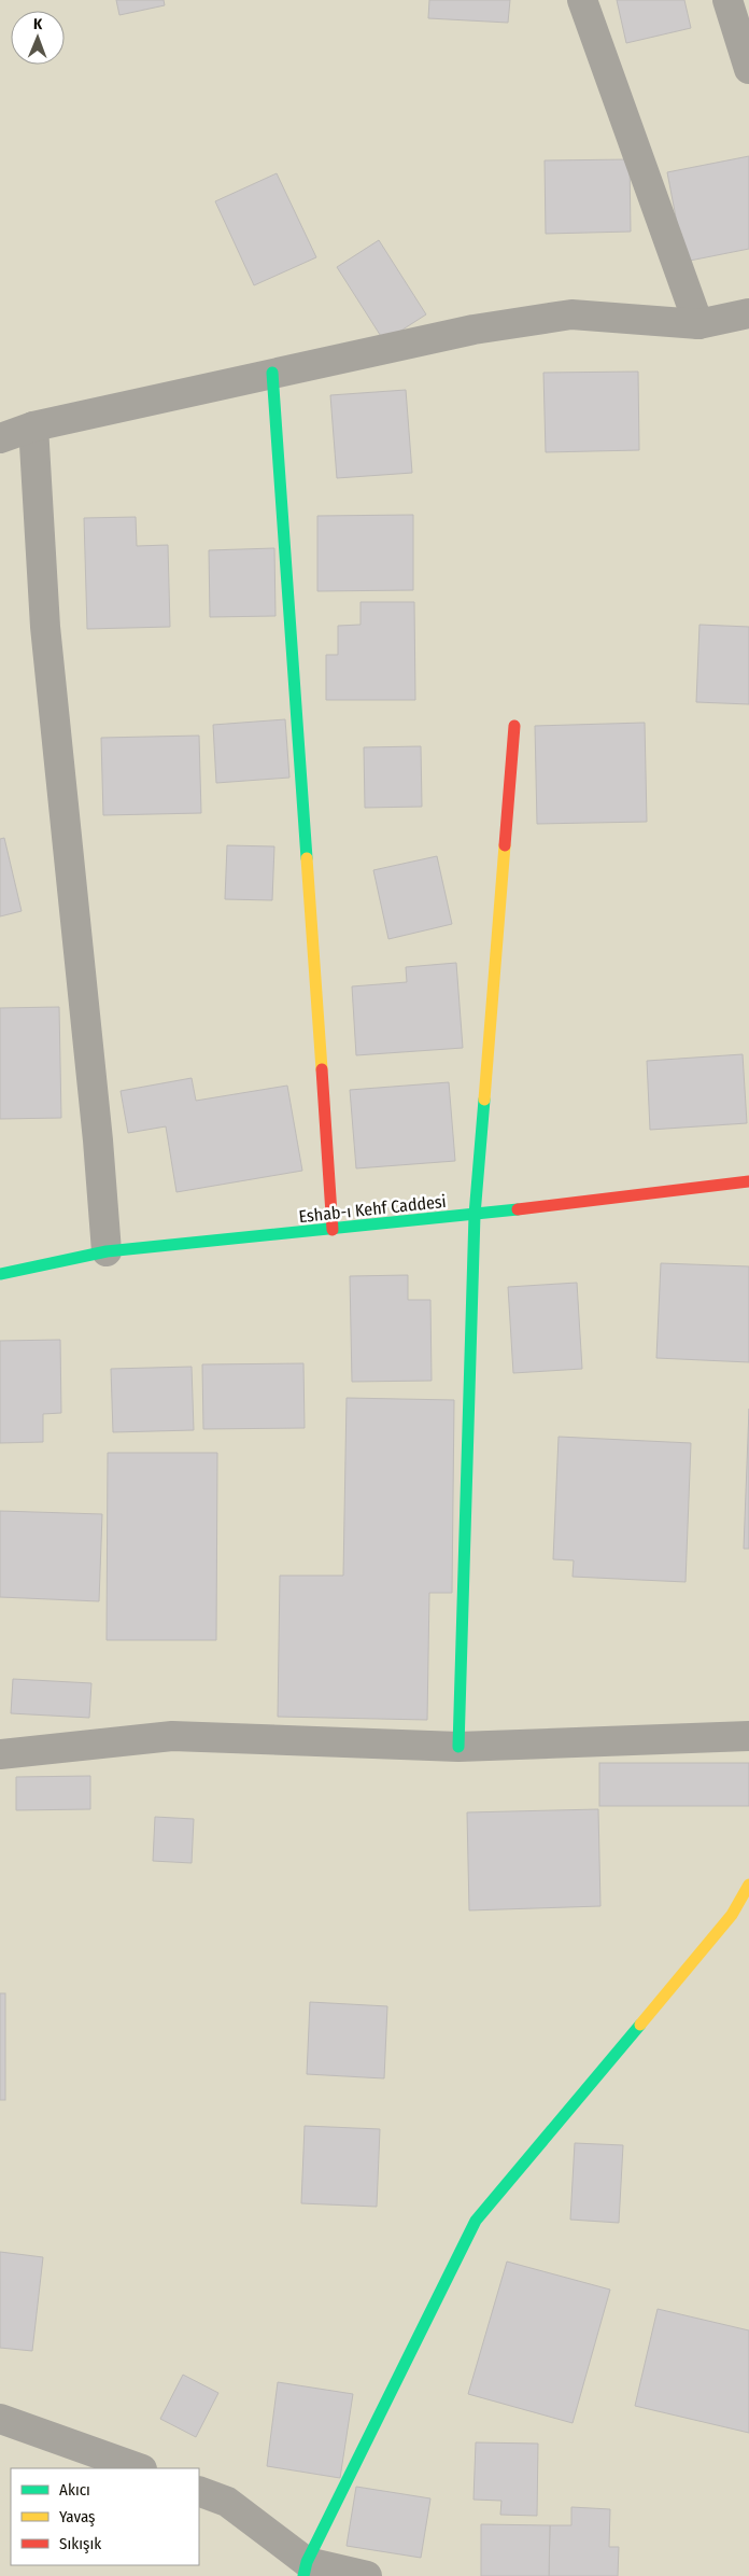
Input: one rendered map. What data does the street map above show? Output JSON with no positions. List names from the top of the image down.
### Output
{
  "streets": {
    "street": ["Eshab-ı Kehf Caddesi"]
  },
  "legend": ["Akıcı", "Yavaş", "Sıkışık"],
  "north": "top"
}
